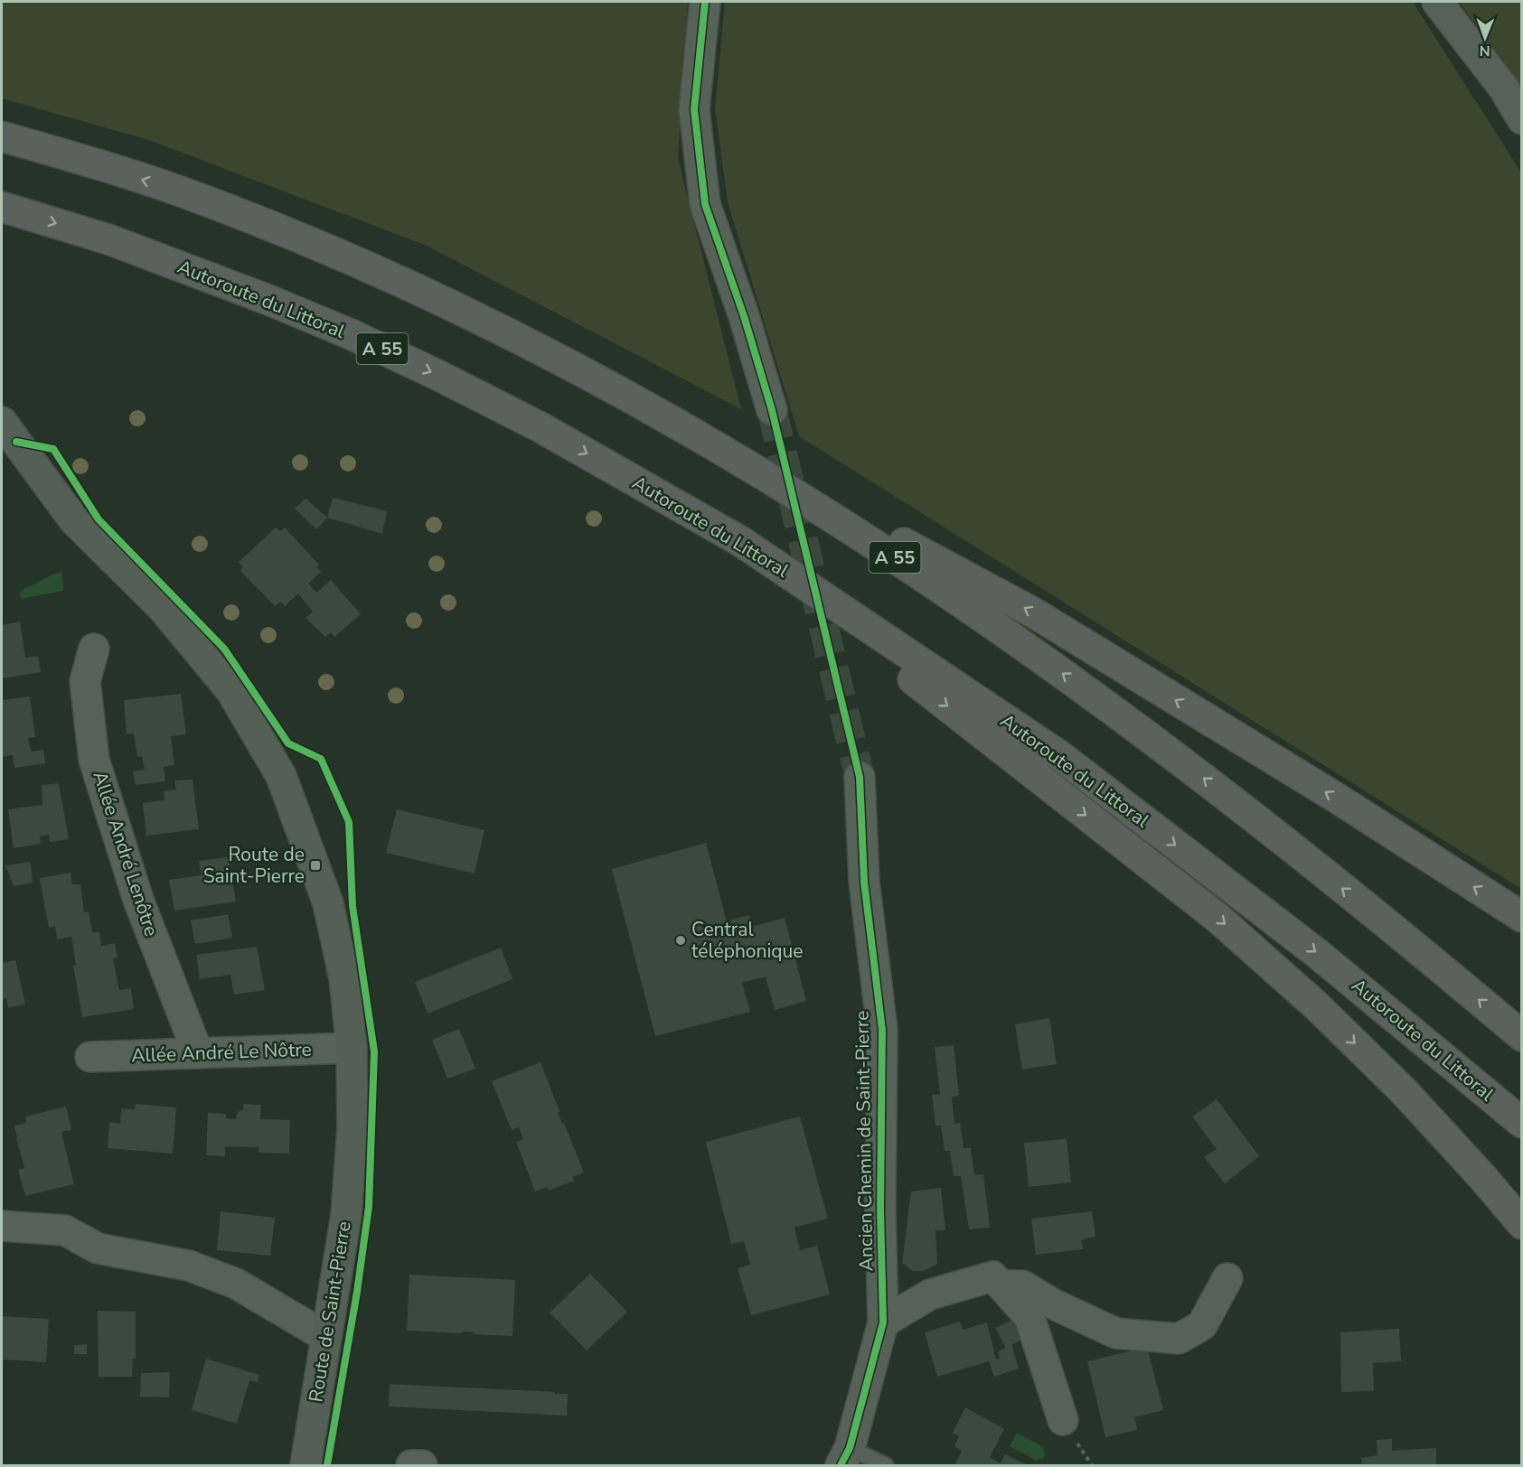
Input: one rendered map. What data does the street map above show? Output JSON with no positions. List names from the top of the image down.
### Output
{
  "streets": {
    "highway": ["Autoroute du Littoral", "A 55"],
    "main road": ["Route de Saint-Pierre"],
    "street": ["Allée André Lenôtre", "Allée André Le Nôtre", "Ancien Chemin de Saint-Pierre"]
  },
  "crossings": [
    ["Allée André Lenôtre", "Allée André Le Nôtre"],
    ["Allée André Le Nôtre", "Route de Saint-Pierre"]
  ],
  "places": {
    "transit": ["Route de Saint-Pierre"],
    "other": ["Central téléphonique"]
  },
  "north": "bottom"
}
